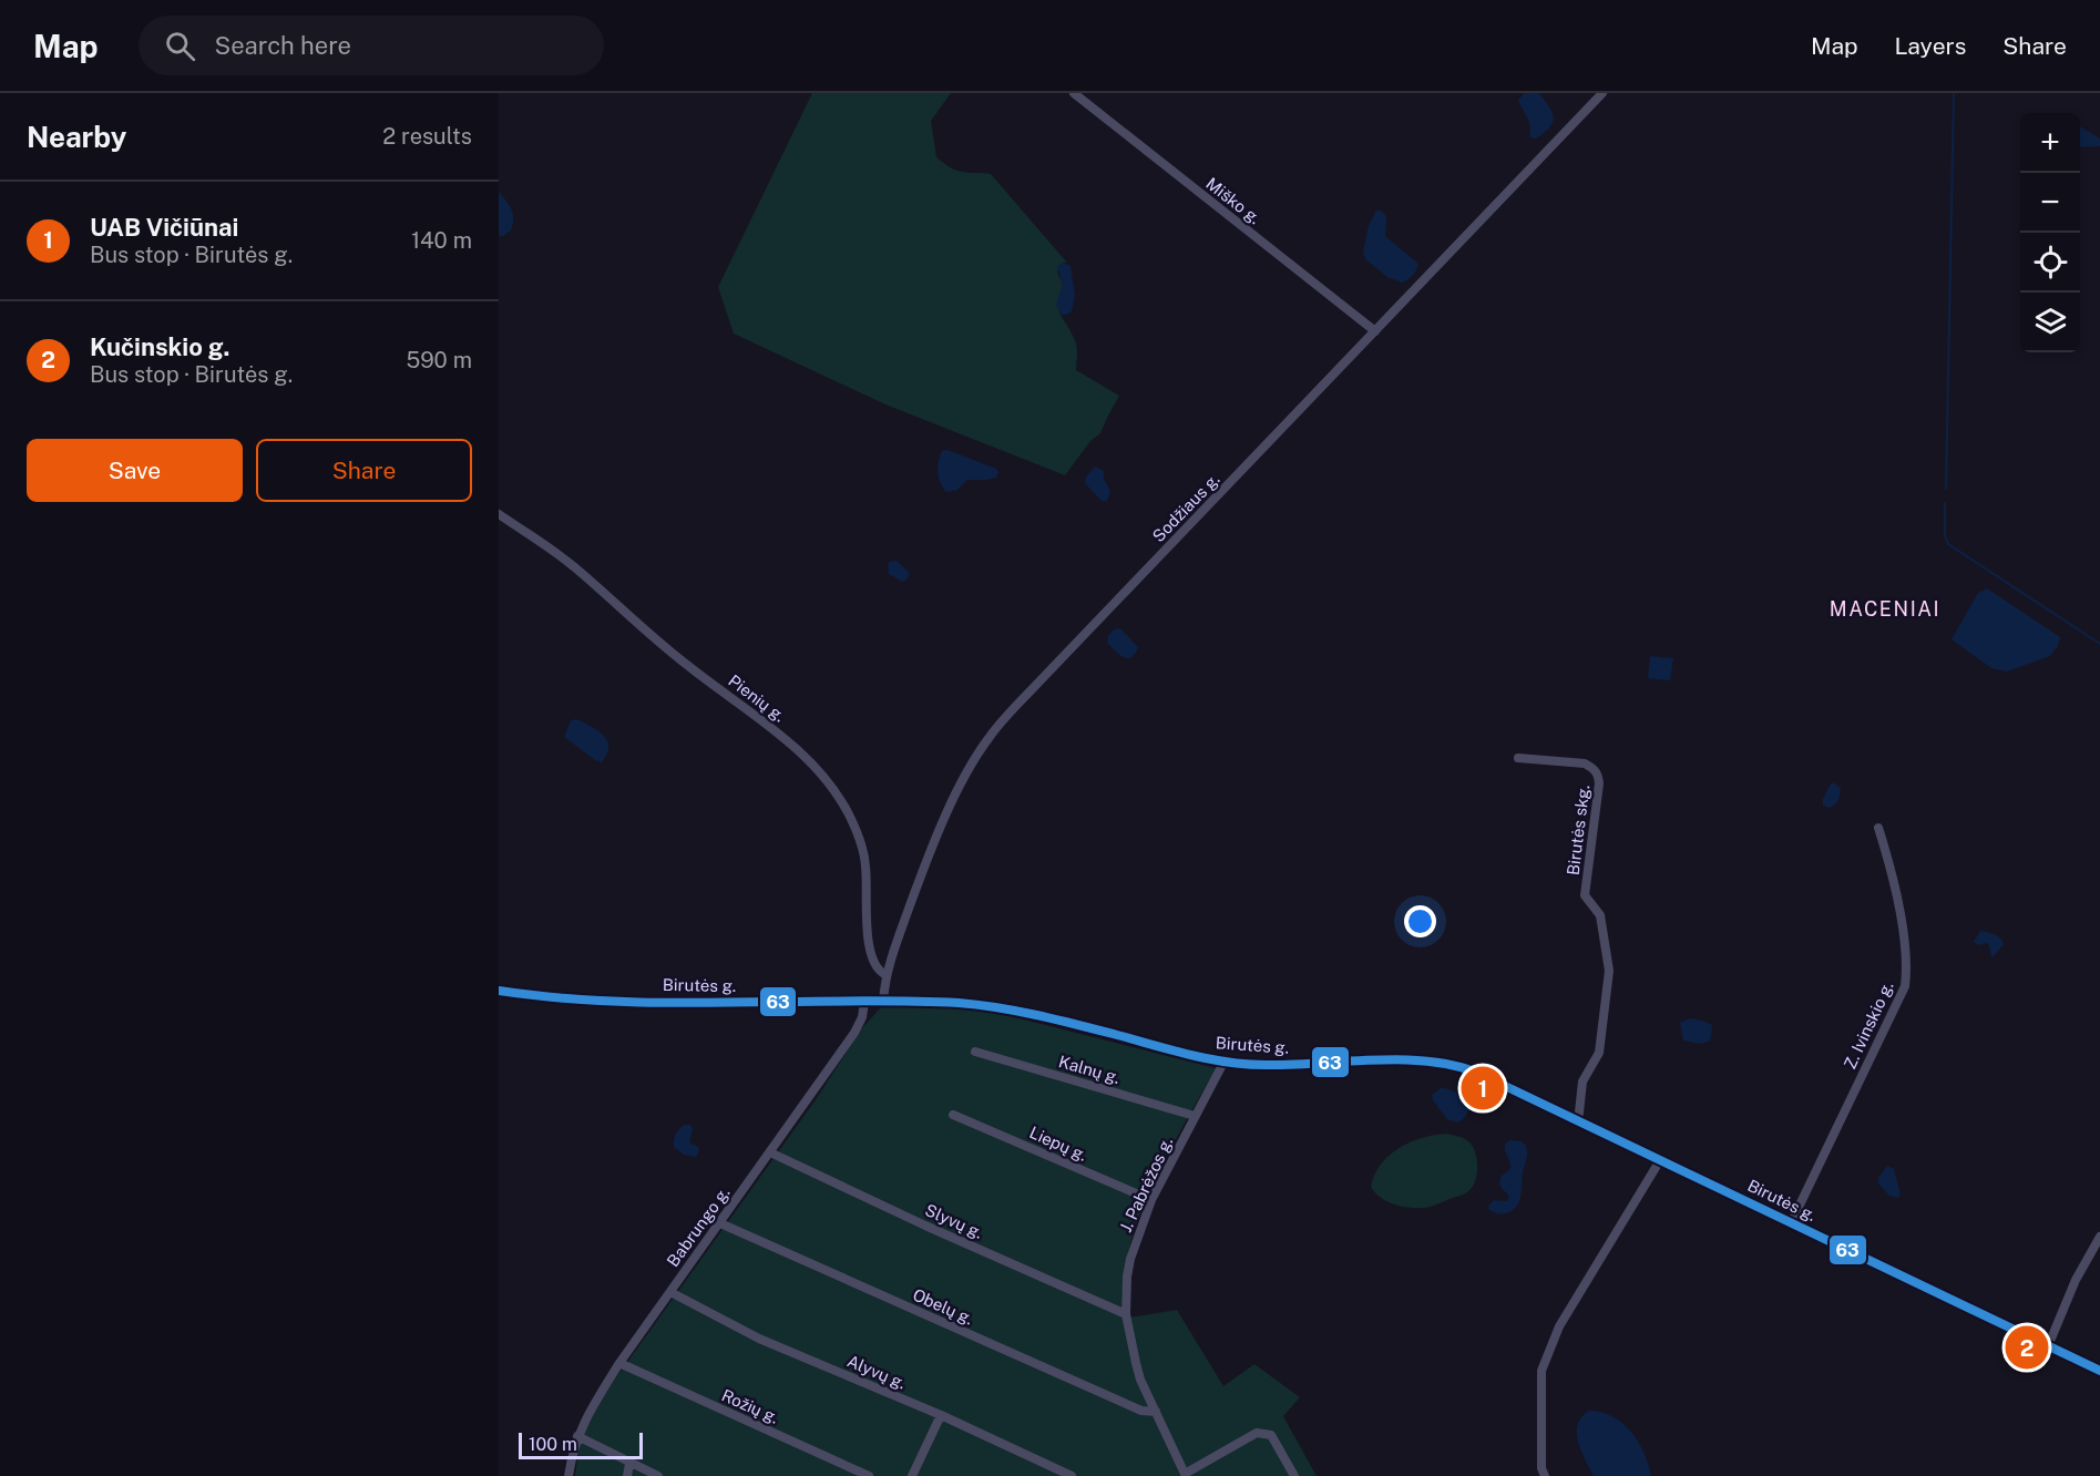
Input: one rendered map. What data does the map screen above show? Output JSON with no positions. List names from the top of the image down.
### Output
{
  "streets": {
    "main road": ["Birutės g."],
    "street": [
      "Miško g.",
      "Sodžiaus g.",
      "Pienių g.",
      "Birutės skg.",
      "Z. Ivinskio g.",
      "Kalnų g.",
      "Liepų g.",
      "J. Pabrėžos g.",
      "Slyvų g.",
      "Babrungo g.",
      "Obelų g.",
      "Alyvų g.",
      "Rožių g."
    ]
  },
  "crossings": [
    ["Miško g.", "Sodžiaus g."],
    ["Sodžiaus g.", "Pienių g."],
    ["Sodžiaus g.", "Birutės g."],
    ["Birutės skg.", "Birutės g."],
    ["Birutės g.", "Z. Ivinskio g."],
    ["Birutės g.", "J. Pabrėžos g."],
    ["Birutės g.", "Babrungo g."],
    ["Kalnų g.", "J. Pabrėžos g."],
    ["Liepų g.", "J. Pabrėžos g."],
    ["J. Pabrėžos g.", "Slyvų g."],
    ["J. Pabrėžos g.", "Obelų g."],
    ["Slyvų g.", "Babrungo g."],
    ["Babrungo g.", "Obelų g."],
    ["Babrungo g.", "Alyvų g."],
    ["Babrungo g.", "Rožių g."]
  ],
  "districts": ["MACENIAI"],
  "lines": ["transit line 63"],
  "scale_bar": "100 m",
  "page": {
    "header": "Map",
    "search": "Search here",
    "nav": ["Map", "Layers", "Share"],
    "heading": ["Nearby", "2 results"],
    "map_buttons": ["+", "−"],
    "list": [
      {
        "mark": "1",
        "name": "UAB Vičiūnai",
        "note": "Bus stop · Birutės g.",
        "value": "140 m"
      },
      {
        "mark": "2",
        "name": "Kučinskio g.",
        "note": "Bus stop · Birutės g.",
        "value": "590 m"
      }
    ],
    "buttons": ["Save", "Share"],
    "pins": ["1", "2"],
    "scale": "100 m"
  }
}
